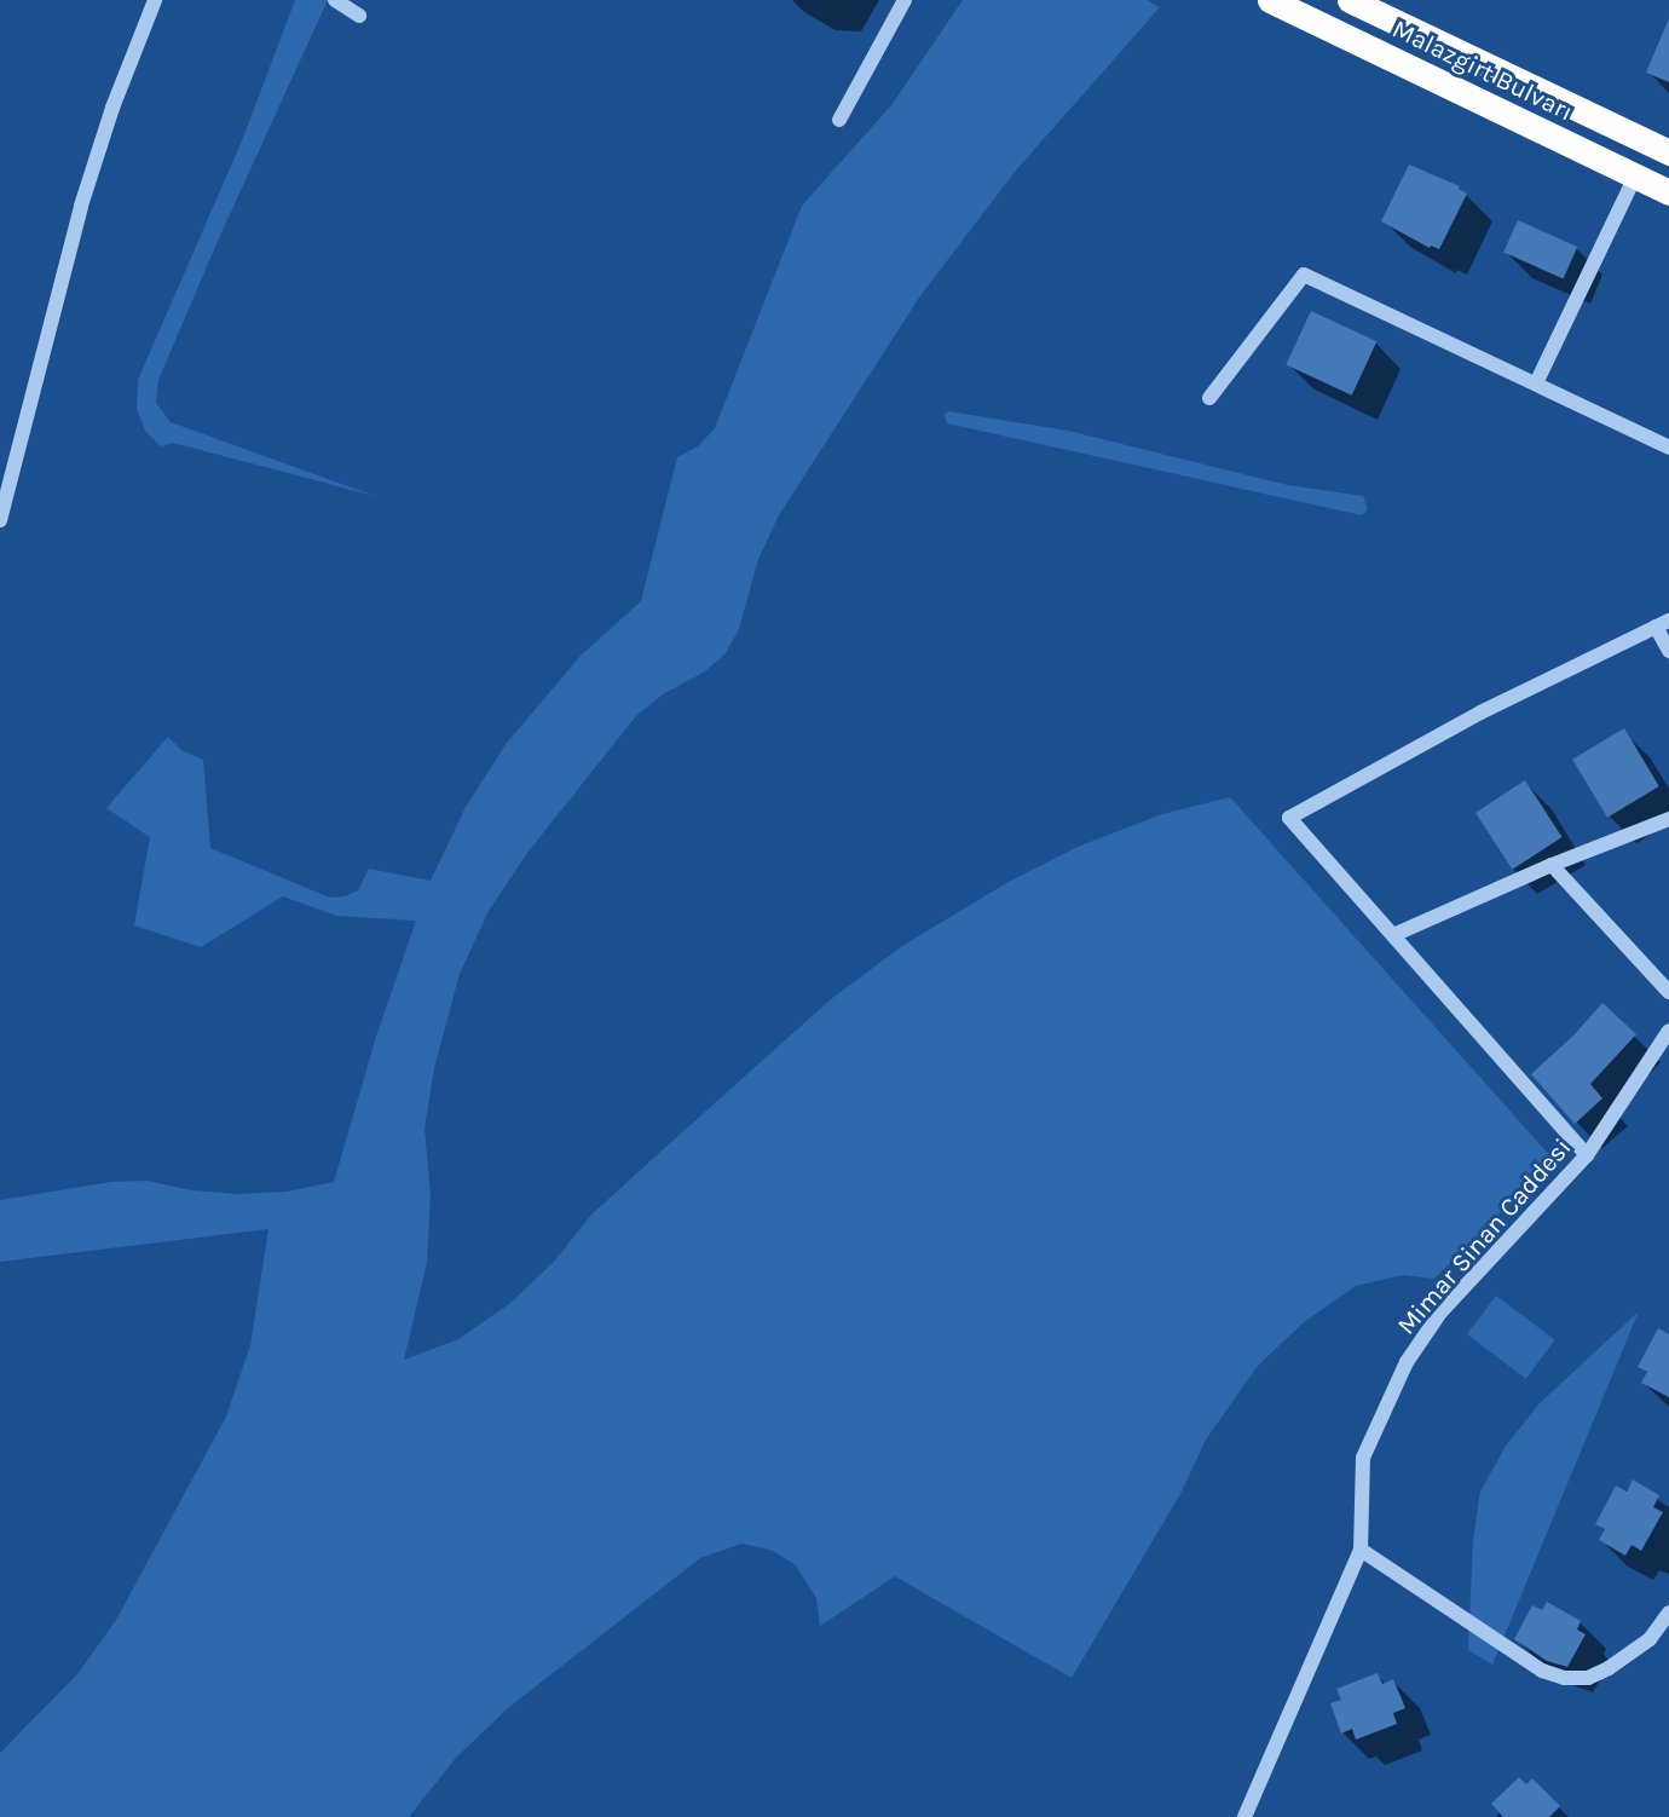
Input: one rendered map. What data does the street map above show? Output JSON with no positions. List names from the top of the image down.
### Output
{
  "streets": {
    "highway": ["Malazgirt Bulvarı"],
    "street": ["Mimar Sinan Caddesi"]
  }
}
